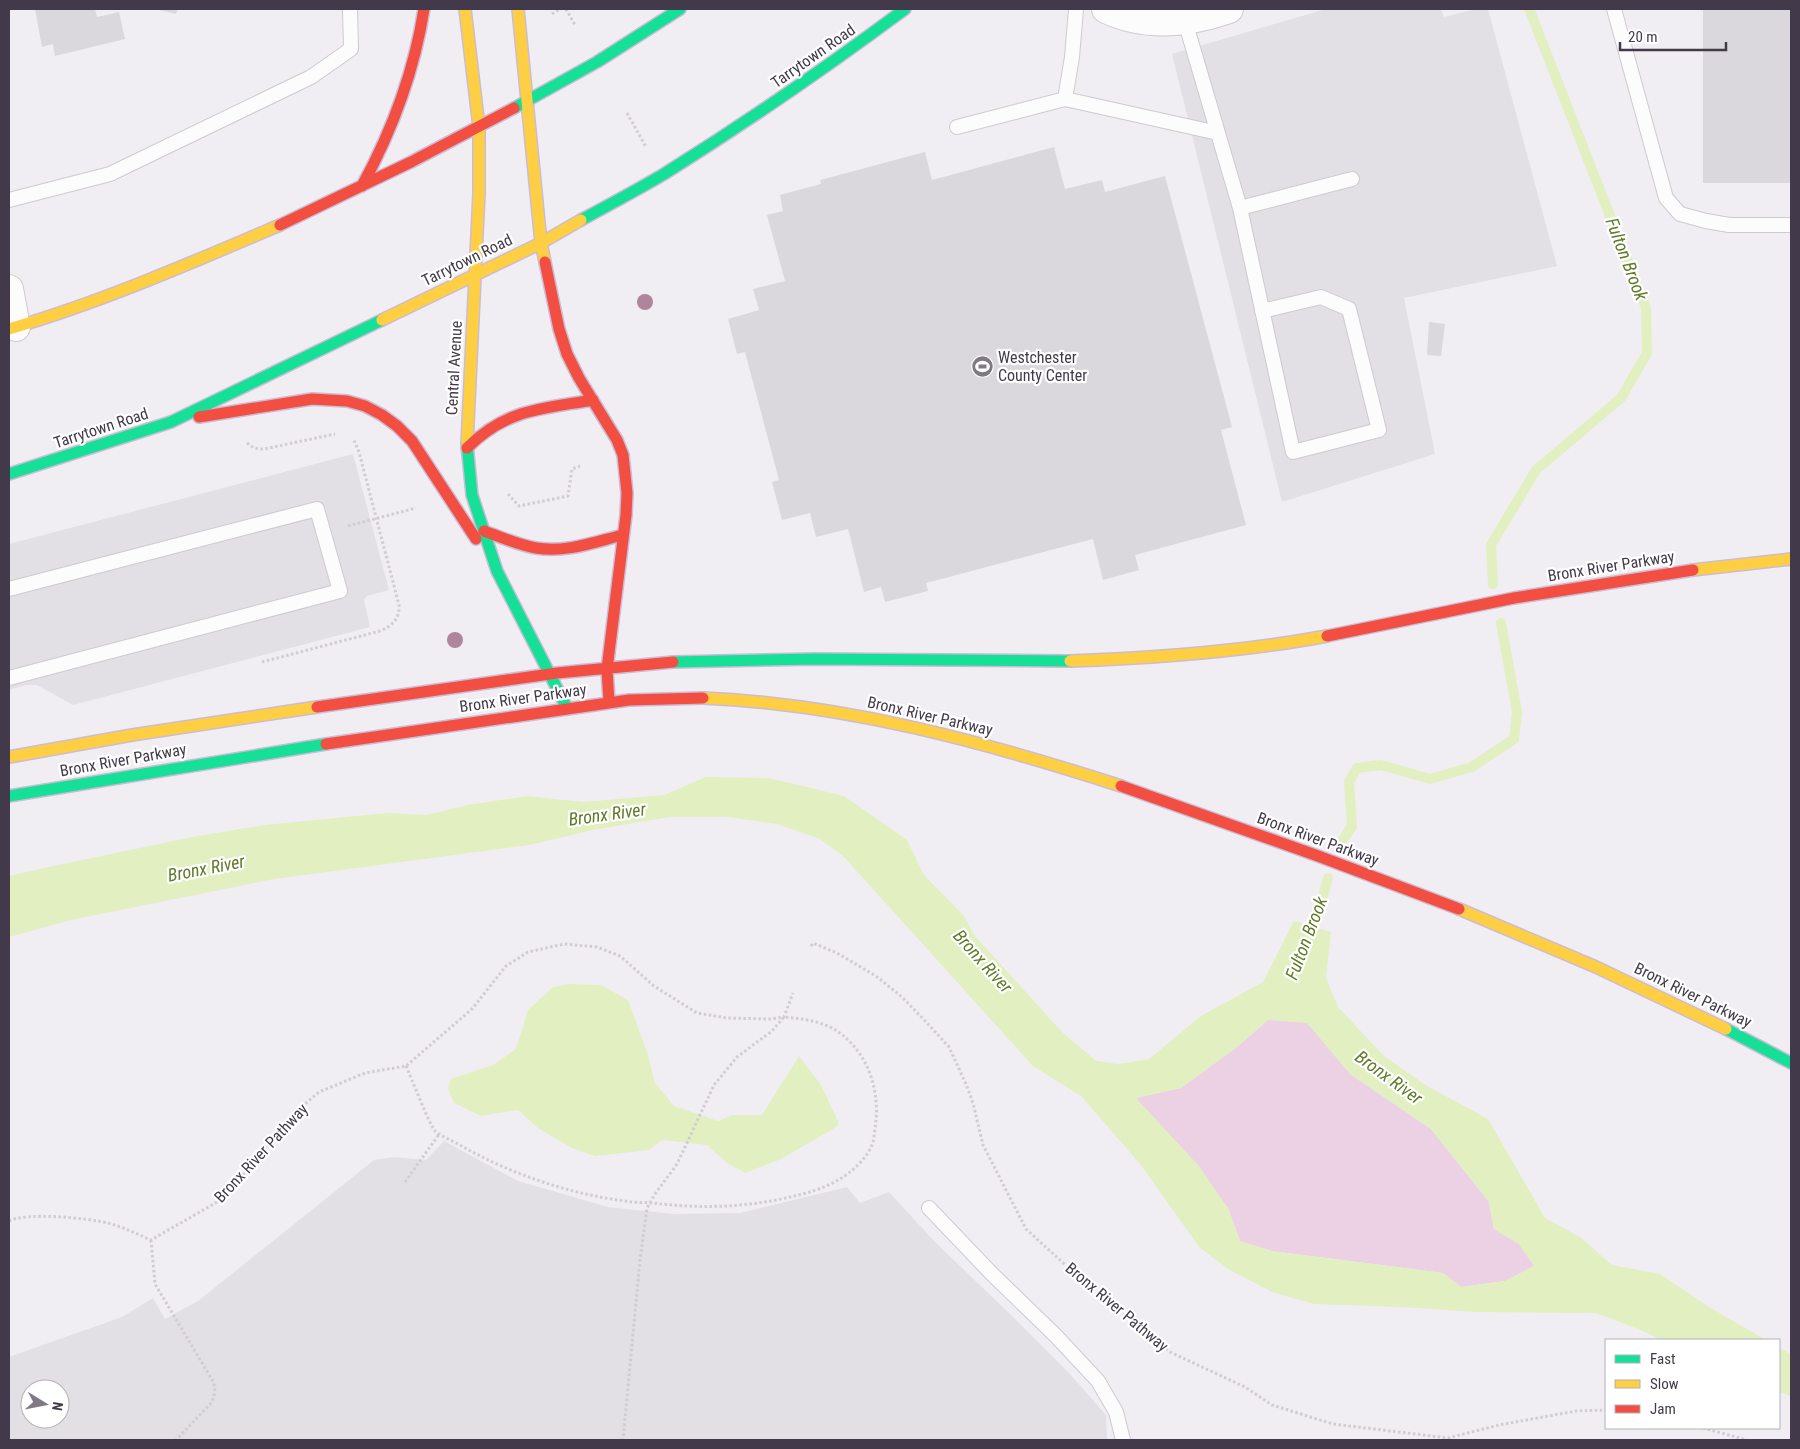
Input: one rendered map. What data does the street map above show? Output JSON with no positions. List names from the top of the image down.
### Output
{
  "streets": {
    "main road": ["Tarrytown Road", "Central Avenue", "Bronx River Parkway"],
    "path": ["Bronx River Pathway"]
  },
  "crossings": [
    ["Tarrytown Road", "Central Avenue"],
    ["Central Avenue", "Bronx River Parkway"]
  ],
  "water": ["Fulton Brook", "Bronx River"],
  "places": {
    "sports": ["Westchester County Center"]
  },
  "legend": ["Fast", "Slow", "Jam"],
  "scale_bar": "20 m",
  "north": "right"
}
